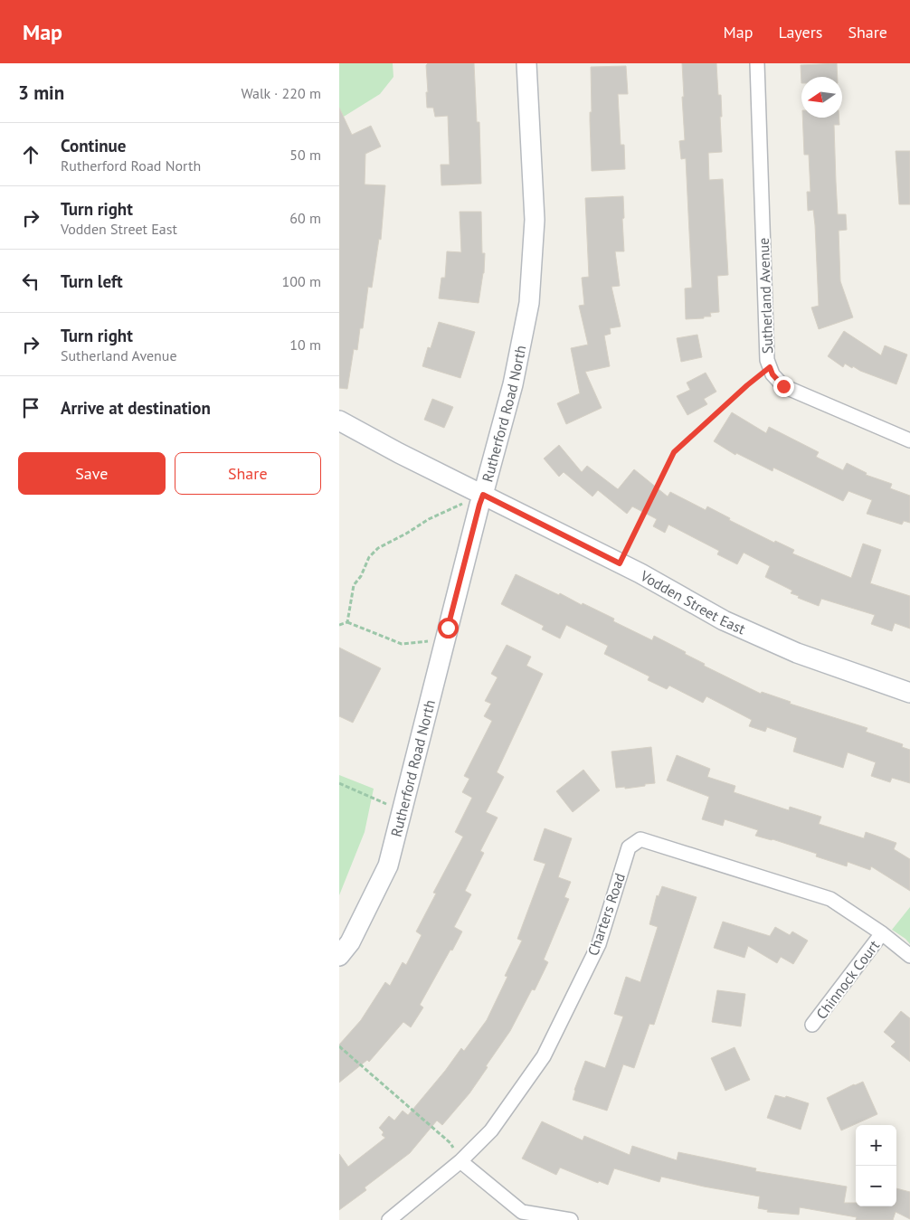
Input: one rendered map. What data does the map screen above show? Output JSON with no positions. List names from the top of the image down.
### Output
{
  "streets": {
    "street": [
      "Sutherland Avenue",
      "Rutherford Road North",
      "Vodden Street East",
      "Charters Road",
      "Chinnock Court"
    ]
  },
  "crossings": [
    ["Rutherford Road North", "Vodden Street East"],
    ["Charters Road", "Chinnock Court"]
  ],
  "north": "left",
  "page": {
    "header": "Map",
    "nav": ["Map", "Layers", "Share"],
    "heading": ["3 min", "Walk · 220 m"],
    "list": [
      ["Continue", "Rutherford Road North", "50 m"],
      ["Turn right", "Vodden Street East", "60 m"],
      ["Turn left", "100 m"],
      ["Turn right", "Sutherland Avenue", "10 m"],
      "Arrive at destination"
    ],
    "buttons": ["Save", "Share"],
    "map_buttons": ["+", "−"]
  }
}
